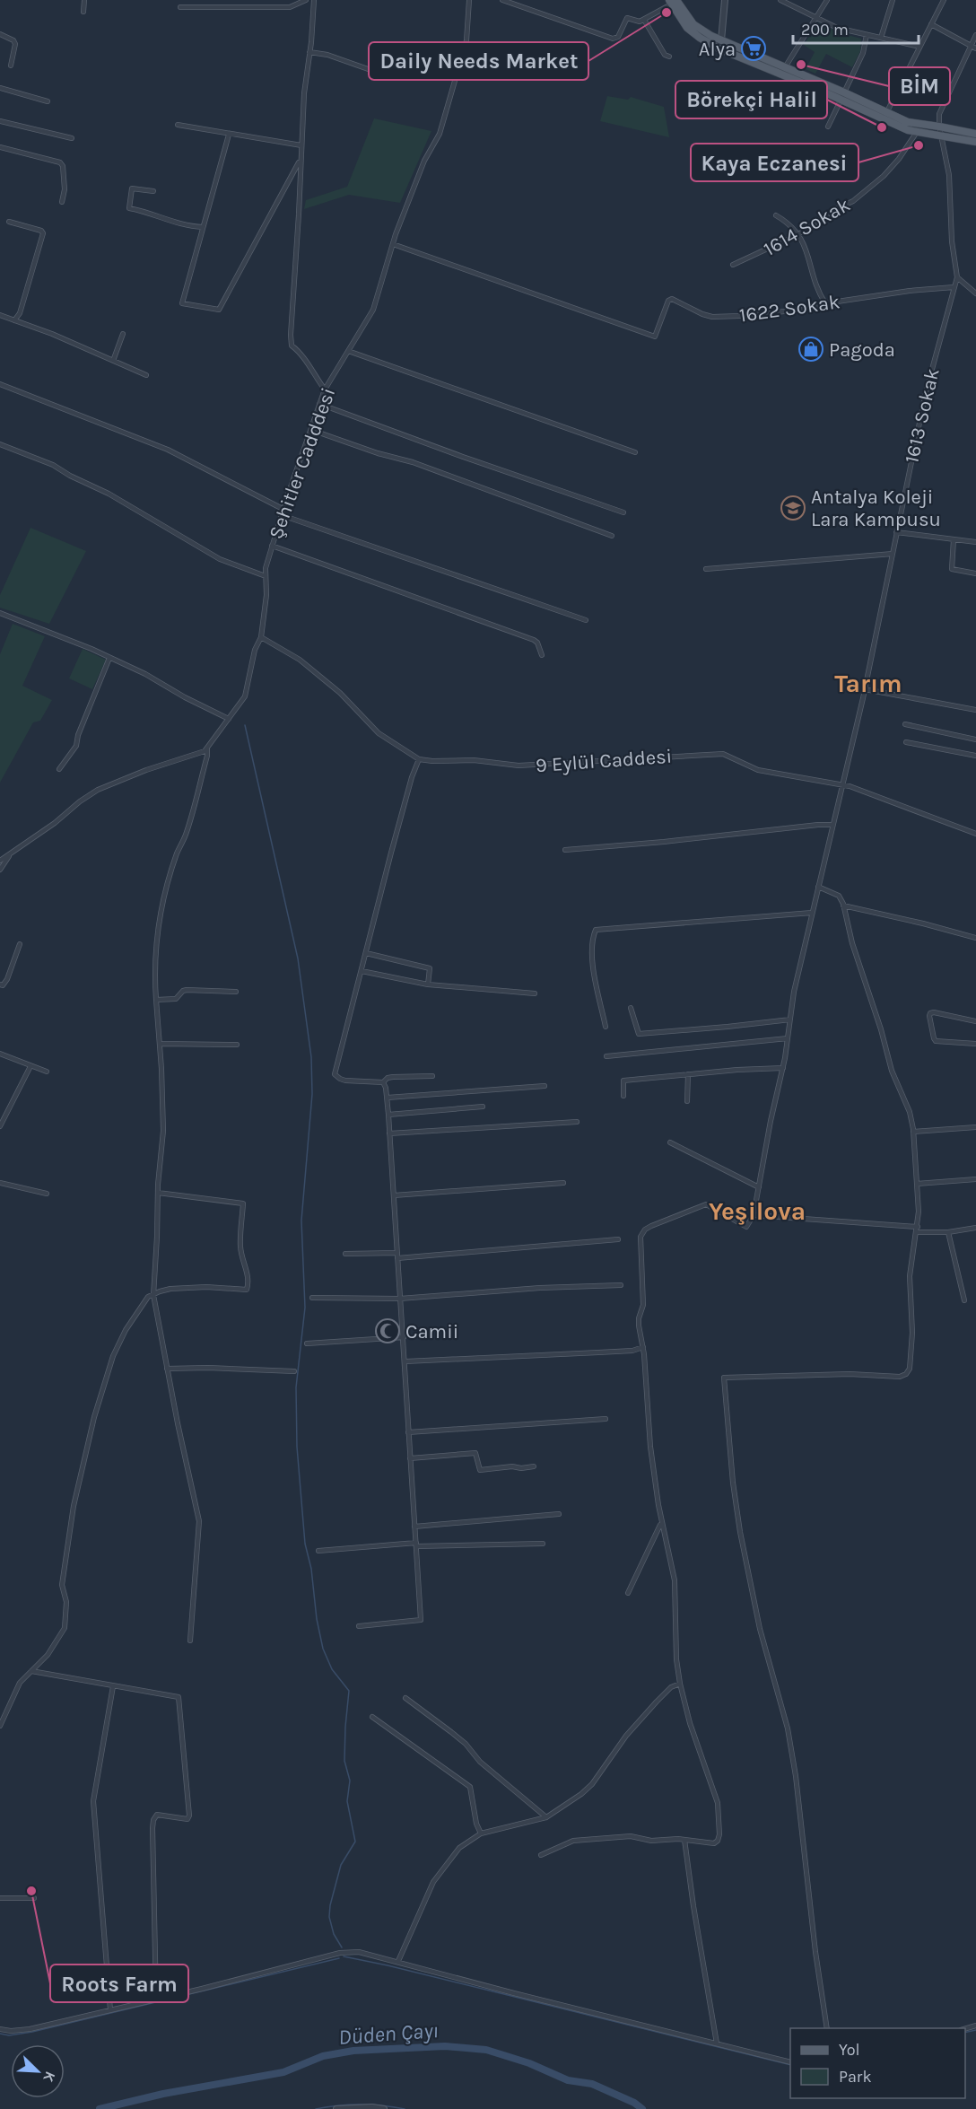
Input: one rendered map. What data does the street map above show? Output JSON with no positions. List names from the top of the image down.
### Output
{
  "streets": {
    "street": [
      "1614 Sokak",
      "1622 Sokak",
      "1613 Sokak",
      "Şehitler Cadddesi",
      "9 Eylül Caddesi"
    ]
  },
  "crossings": [
    ["1622 Sokak", "1613 Sokak"],
    ["1622 Sokak", "Şehitler Cadddesi"],
    ["1613 Sokak", "9 Eylül Caddesi"],
    ["Şehitler Cadddesi", "9 Eylül Caddesi"]
  ],
  "districts": ["Tarım", "Yeşilova"],
  "water": ["Düden Çayı"],
  "places": {
    "other": [
      "Daily Needs Market",
      "BİM",
      "Börekçi Halil",
      "Kaya Eczanesi",
      "Roots Farm"
    ],
    "supermarket": ["Alya"],
    "shop": ["Pagoda"],
    "school or university": ["Antalya Koleji Lara Kampusu"],
    "mosque": ["Camii"]
  },
  "legend": ["Yol", "Park"],
  "scale_bar": "200 m",
  "north": "bottom right"
}
